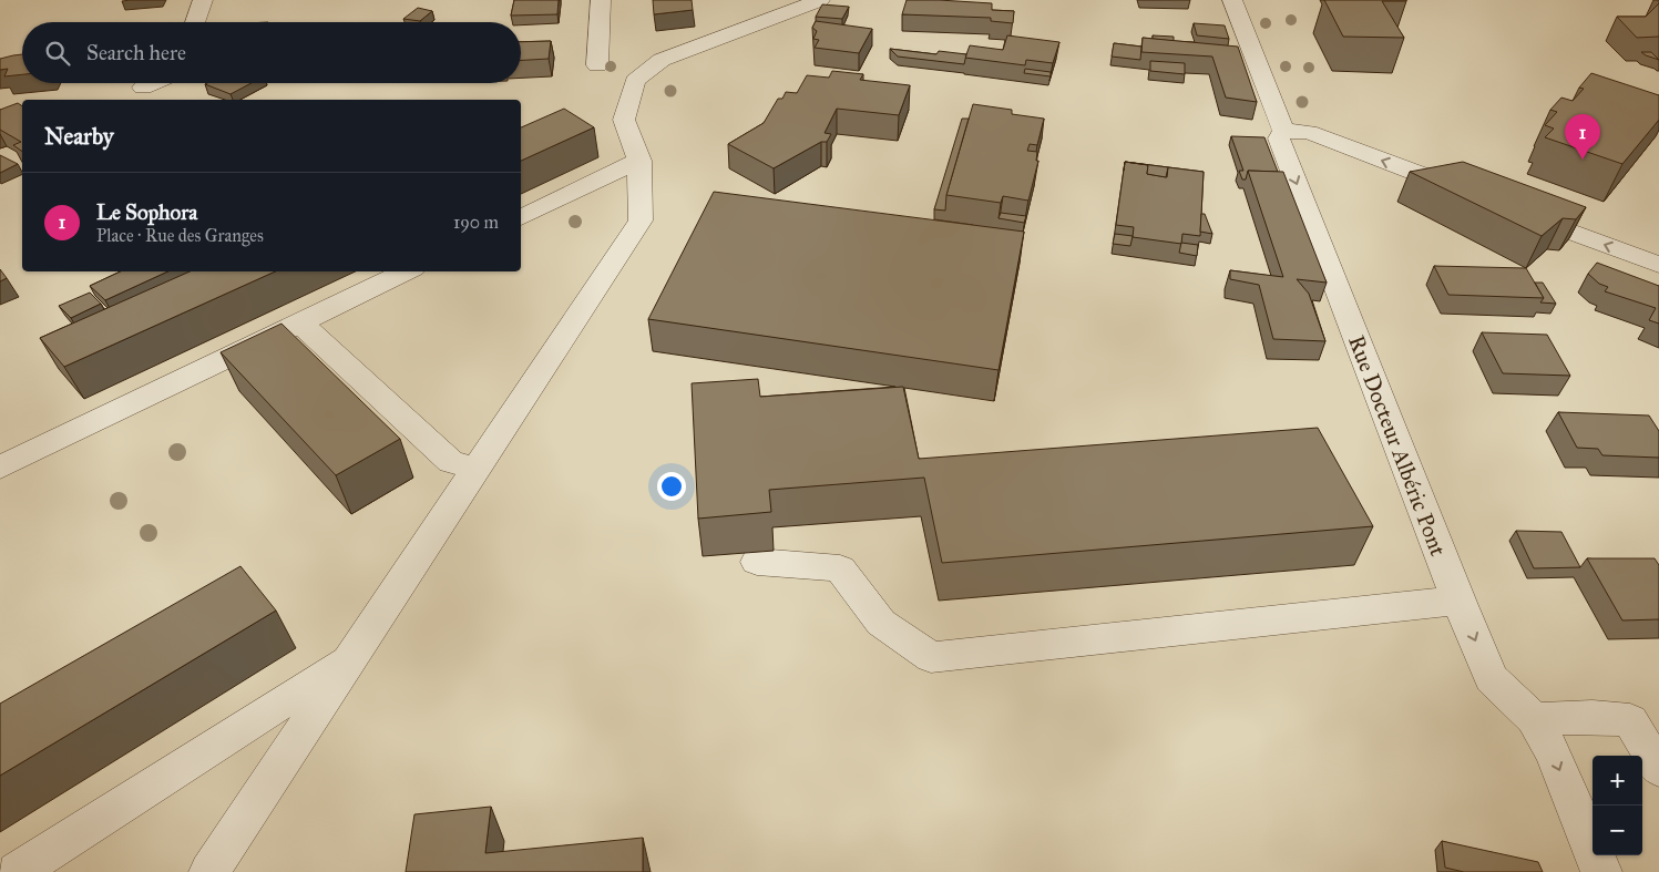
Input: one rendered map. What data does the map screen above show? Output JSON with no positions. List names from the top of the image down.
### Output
{
  "streets": {
    "street": ["Rue Docteur Albéric Pont"]
  },
  "one_way": ["Rue Docteur Albéric Pont"],
  "page": {
    "search": "Search here",
    "heading": "Nearby",
    "pins": "1",
    "list": [
      {
        "mark": "1",
        "name": "Le Sophora",
        "note": "Place · Rue des Granges",
        "value": "190 m"
      }
    ],
    "map_buttons": ["+", "−"]
  }
}
